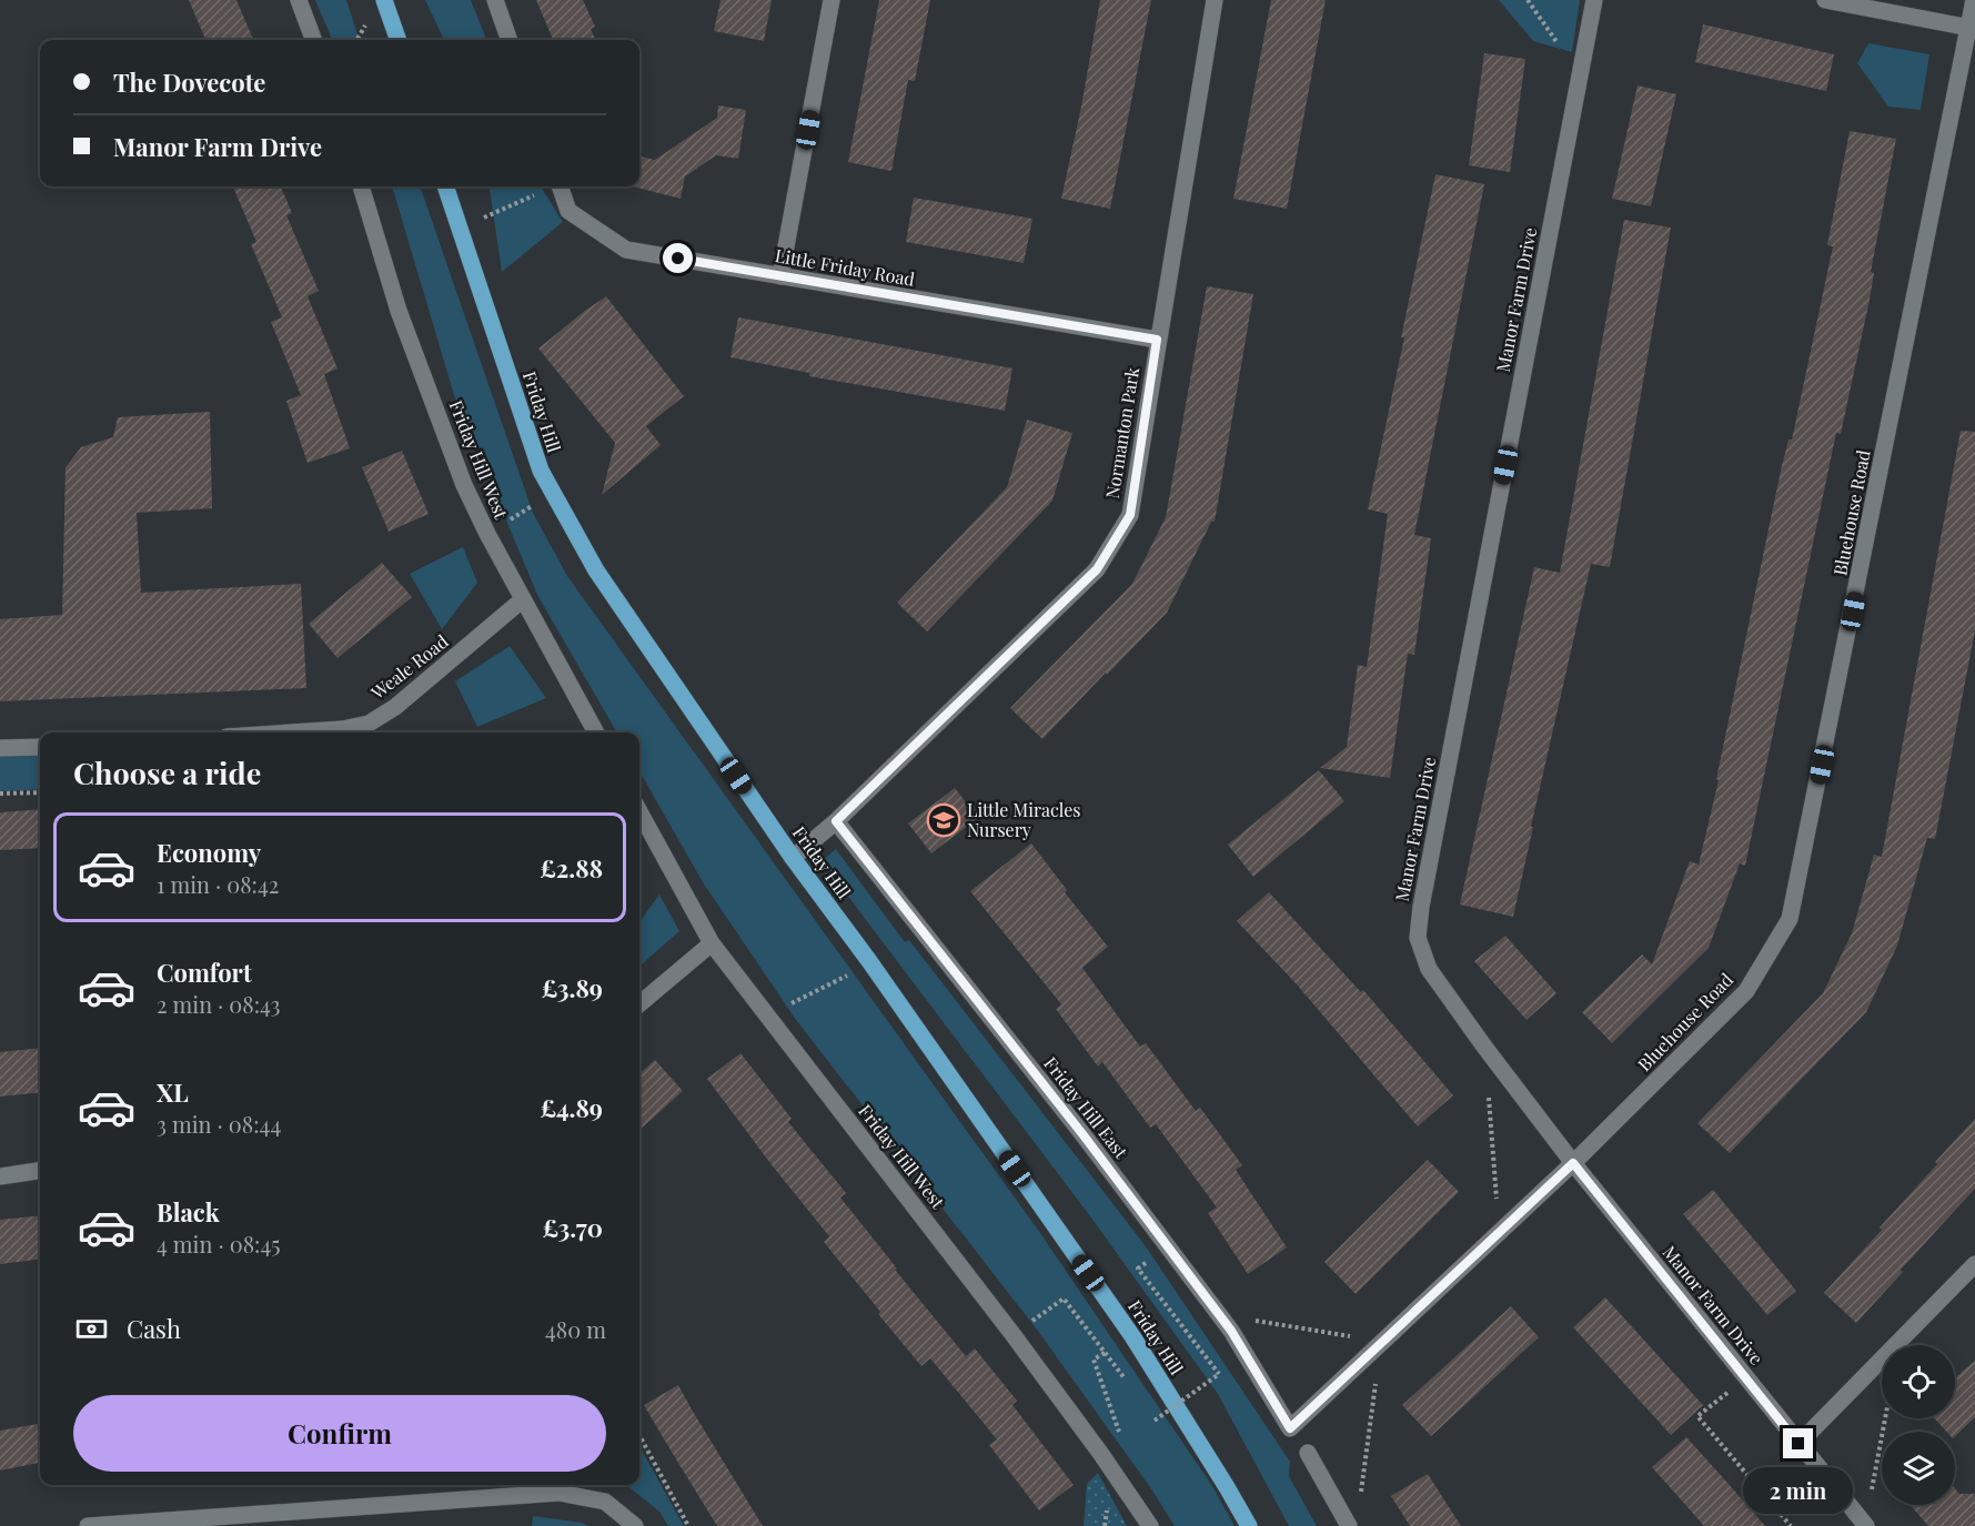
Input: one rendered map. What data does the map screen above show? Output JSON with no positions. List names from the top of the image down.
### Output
{
  "streets": {
    "main road": ["Friday Hill"],
    "street": [
      "Little Friday Road",
      "Manor Farm Drive",
      "Normanton Park",
      "Friday Hill West",
      "Bluehouse Road",
      "Weale Road",
      "Friday Hill East"
    ]
  },
  "crossings": [
    ["Little Friday Road", "Normanton Park"],
    ["Manor Farm Drive", "Bluehouse Road"],
    ["Friday Hill", "Normanton Park"],
    ["Normanton Park", "Friday Hill East"],
    ["Friday Hill West", "Weale Road"],
    ["Bluehouse Road", "Friday Hill East"]
  ],
  "places": {
    "school or university": ["Little Miracles Nursery"]
  },
  "page": {
    "banner": ["The Dovecote", "Manor Farm Drive"],
    "heading": "Choose a ride",
    "list": [
      {
        "name": "Economy",
        "note": "1 min · 08:42",
        "value": "£2.88"
      },
      {
        "name": "Comfort",
        "note": "2 min · 08:43",
        "value": "£3.89"
      },
      {
        "name": "XL",
        "note": "3 min · 08:44",
        "value": "£4.89"
      },
      {
        "name": "Black",
        "note": "4 min · 08:45",
        "value": "£3.70"
      }
    ],
    "pay": ["Cash", "480 m"],
    "buttons": "Confirm",
    "bubble": "2 min"
  }
}
